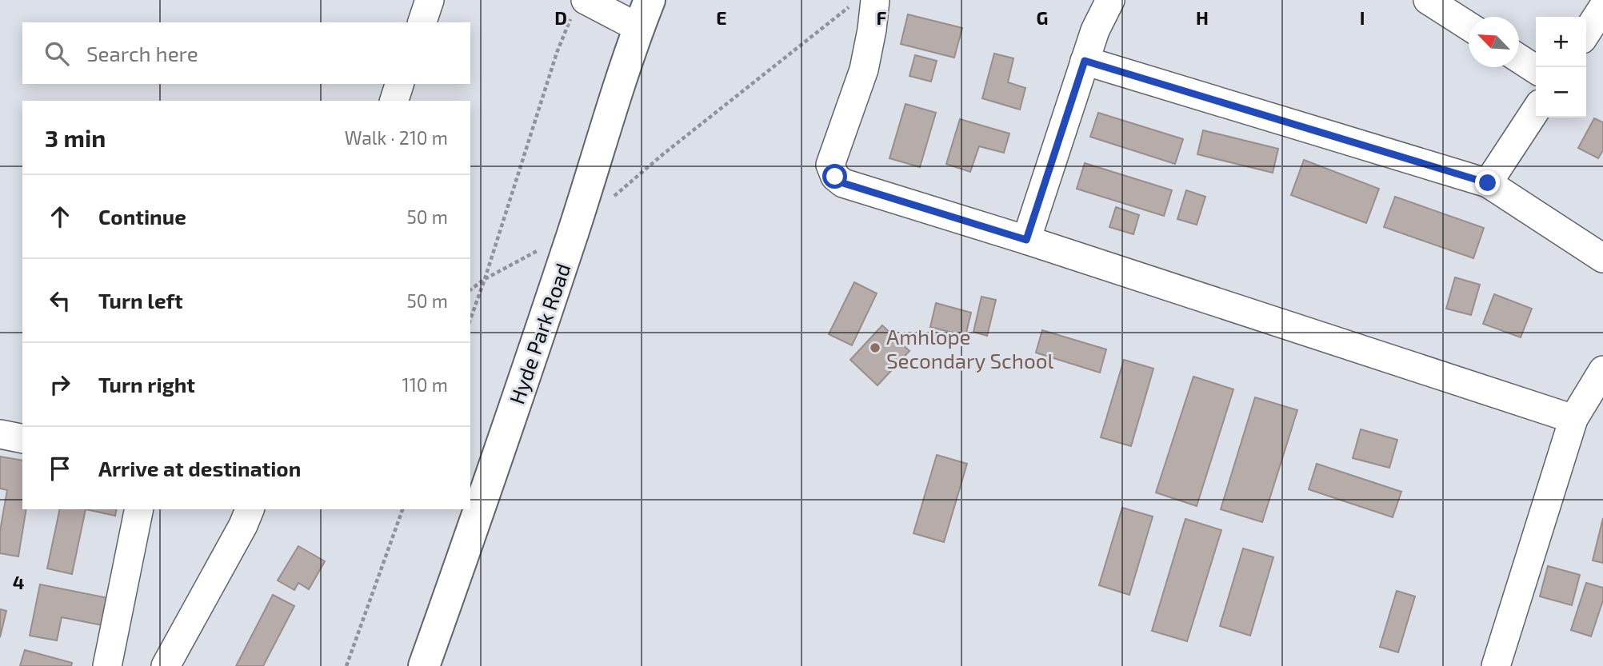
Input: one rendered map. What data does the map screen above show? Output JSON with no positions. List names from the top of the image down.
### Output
{
  "streets": {
    "street": ["Hyde Park Road"]
  },
  "places": ["Amhlope Secondary School"],
  "north": "top left",
  "page": {
    "map_buttons": ["+", "−"],
    "search": "Search here",
    "heading": ["3 min", "Walk · 210 m"],
    "list": [
      ["Continue", "50 m"],
      ["Turn left", "50 m"],
      ["Turn right", "110 m"],
      "Arrive at destination"
    ]
  },
  "grid": {
    "columns": [
      "D",
      "E",
      "F",
      "G",
      "H",
      "I"
    ],
    "rows": ["4"]
  }
}
